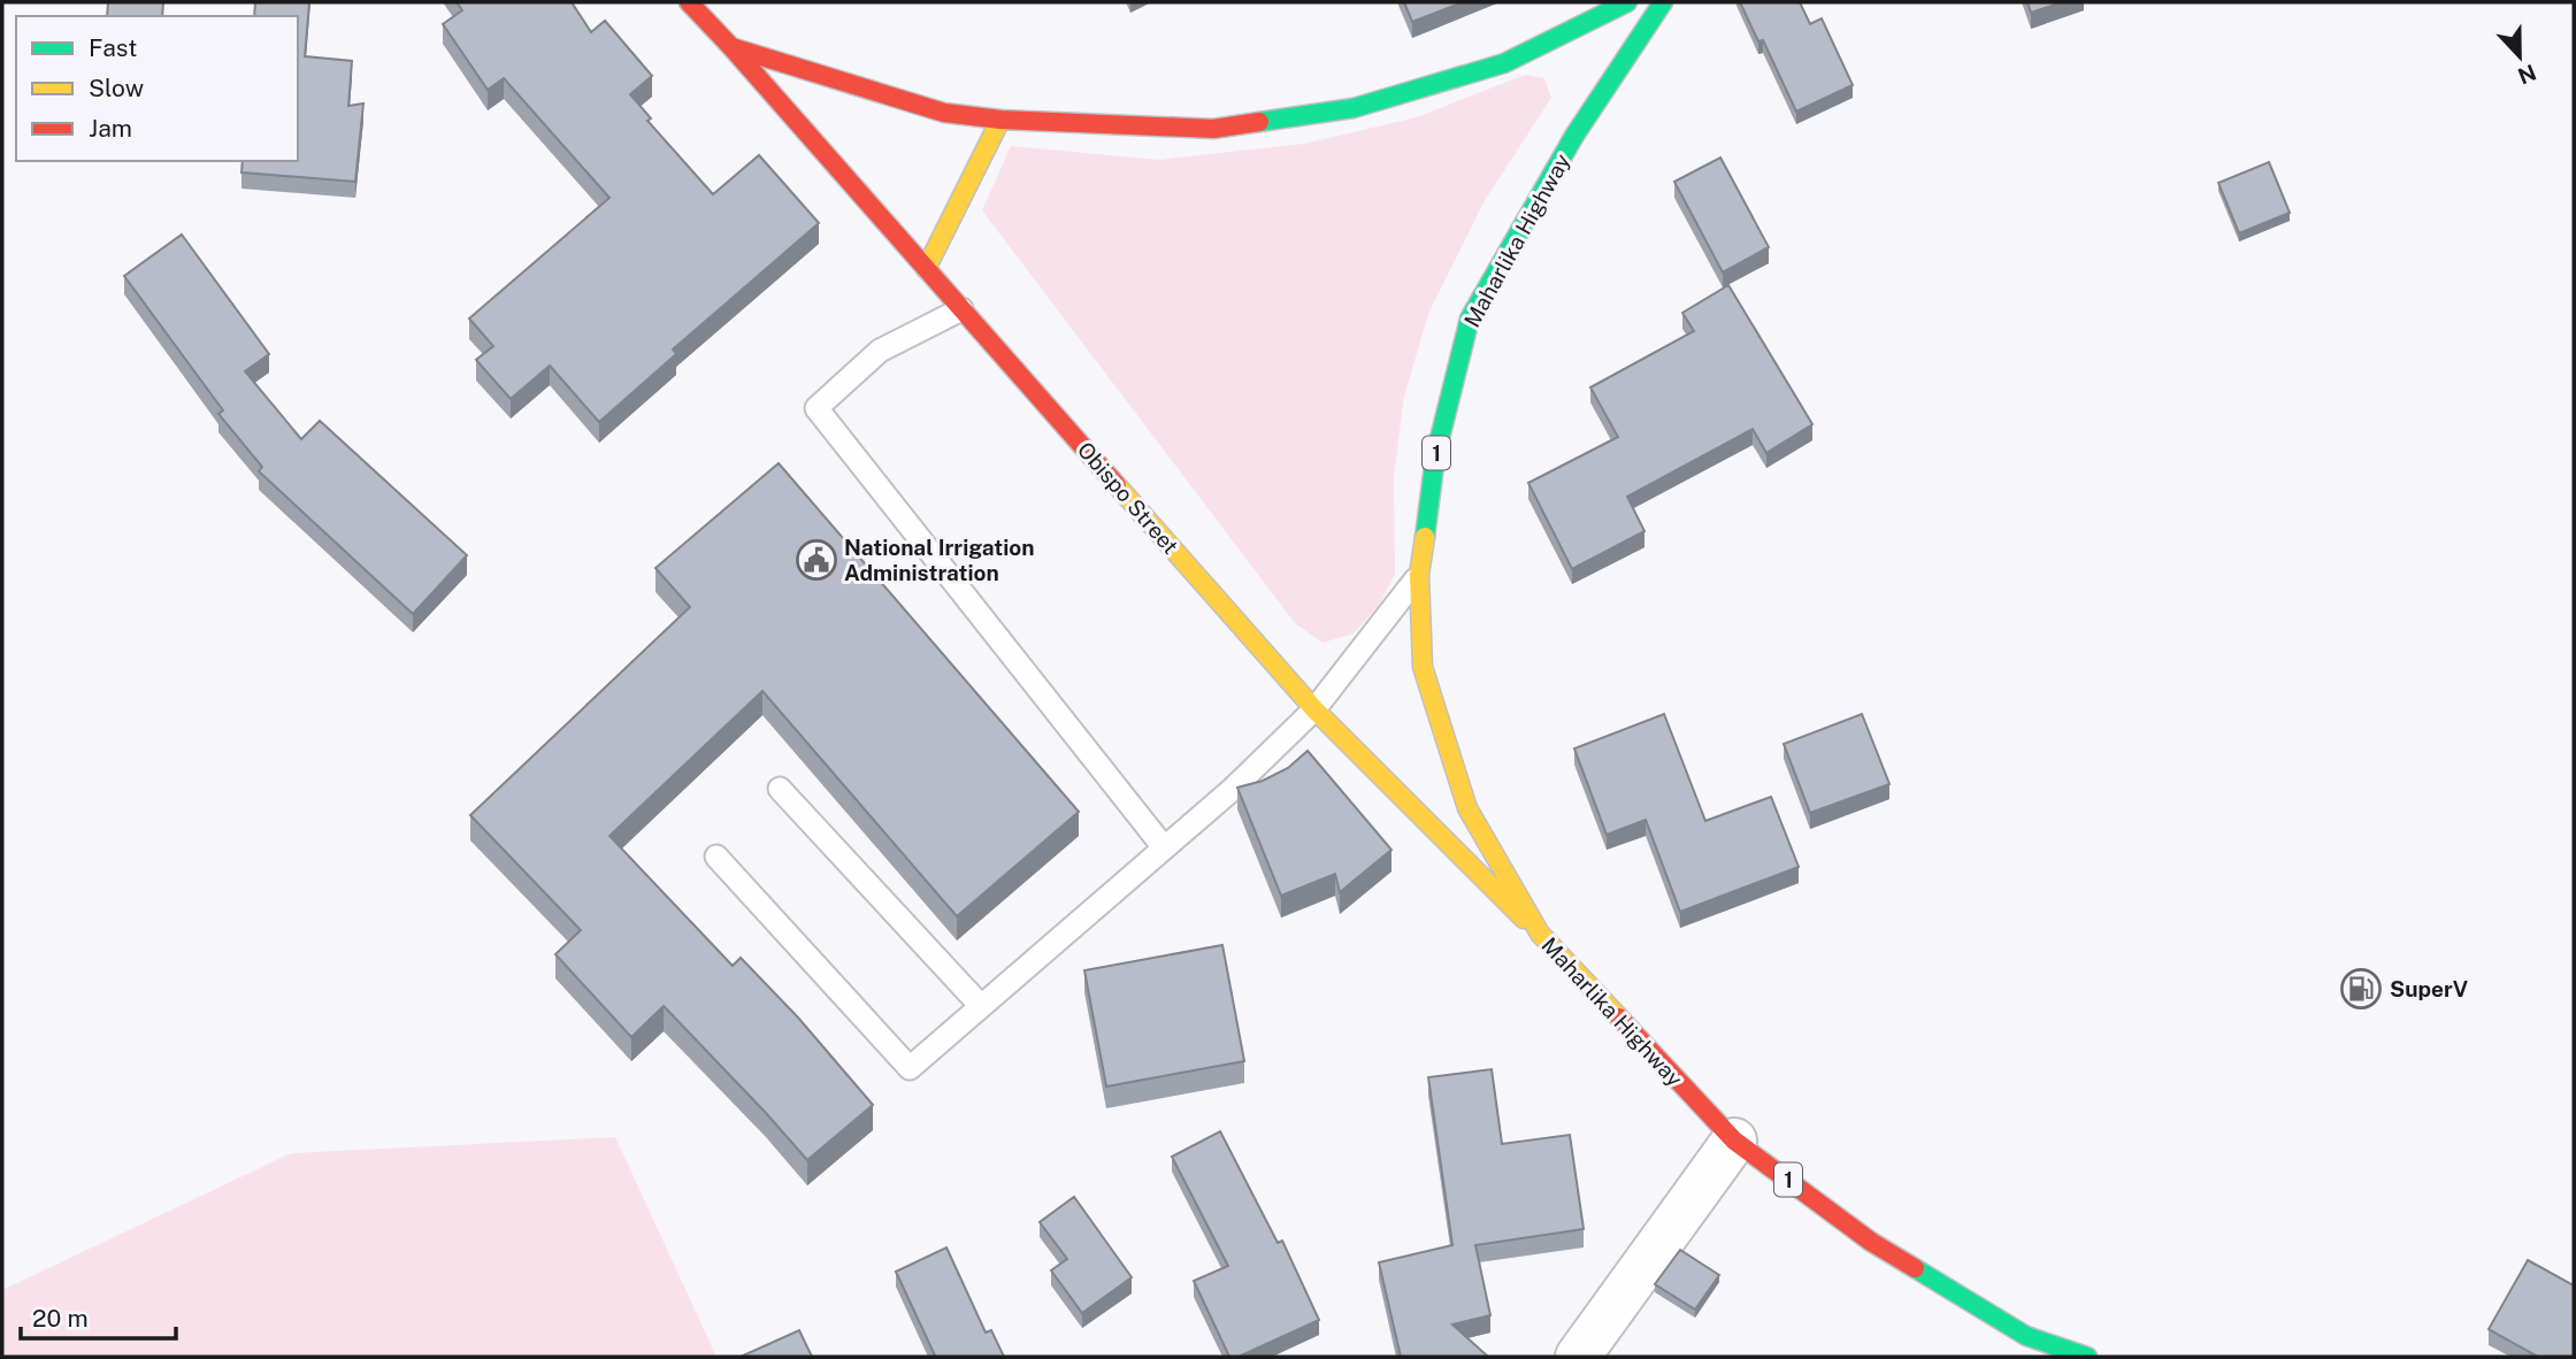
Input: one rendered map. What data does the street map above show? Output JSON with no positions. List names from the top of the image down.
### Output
{
  "streets": {
    "main road": ["Maharlika Highway", "1", "Obispo Street"]
  },
  "crossings": [
    ["Maharlika Highway", "Obispo Street"]
  ],
  "places": {
    "public building": ["National Irrigation Administration"],
    "fuel station": ["SuperV"]
  },
  "legend": ["Fast", "Slow", "Jam"],
  "scale_bar": "20 m",
  "north": "bottom"
}
